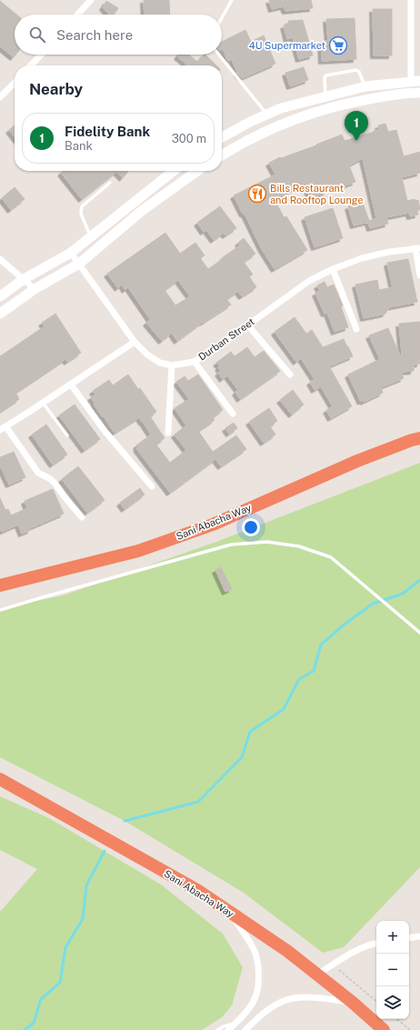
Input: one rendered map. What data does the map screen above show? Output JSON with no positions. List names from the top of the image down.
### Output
{
  "streets": {
    "highway": ["Sani Abacha Way"],
    "street": ["Durban Street"]
  },
  "places": {
    "supermarket": ["4U Supermarket"],
    "restaurant": ["Bills Restaurant and Rooftop Lounge"]
  },
  "page": {
    "search": "Search here",
    "heading": "Nearby",
    "pins": "1",
    "list": [
      {
        "mark": "1",
        "name": "Fidelity Bank",
        "note": "Bank",
        "value": "300 m"
      }
    ],
    "map_buttons": ["+", "−"]
  }
}
